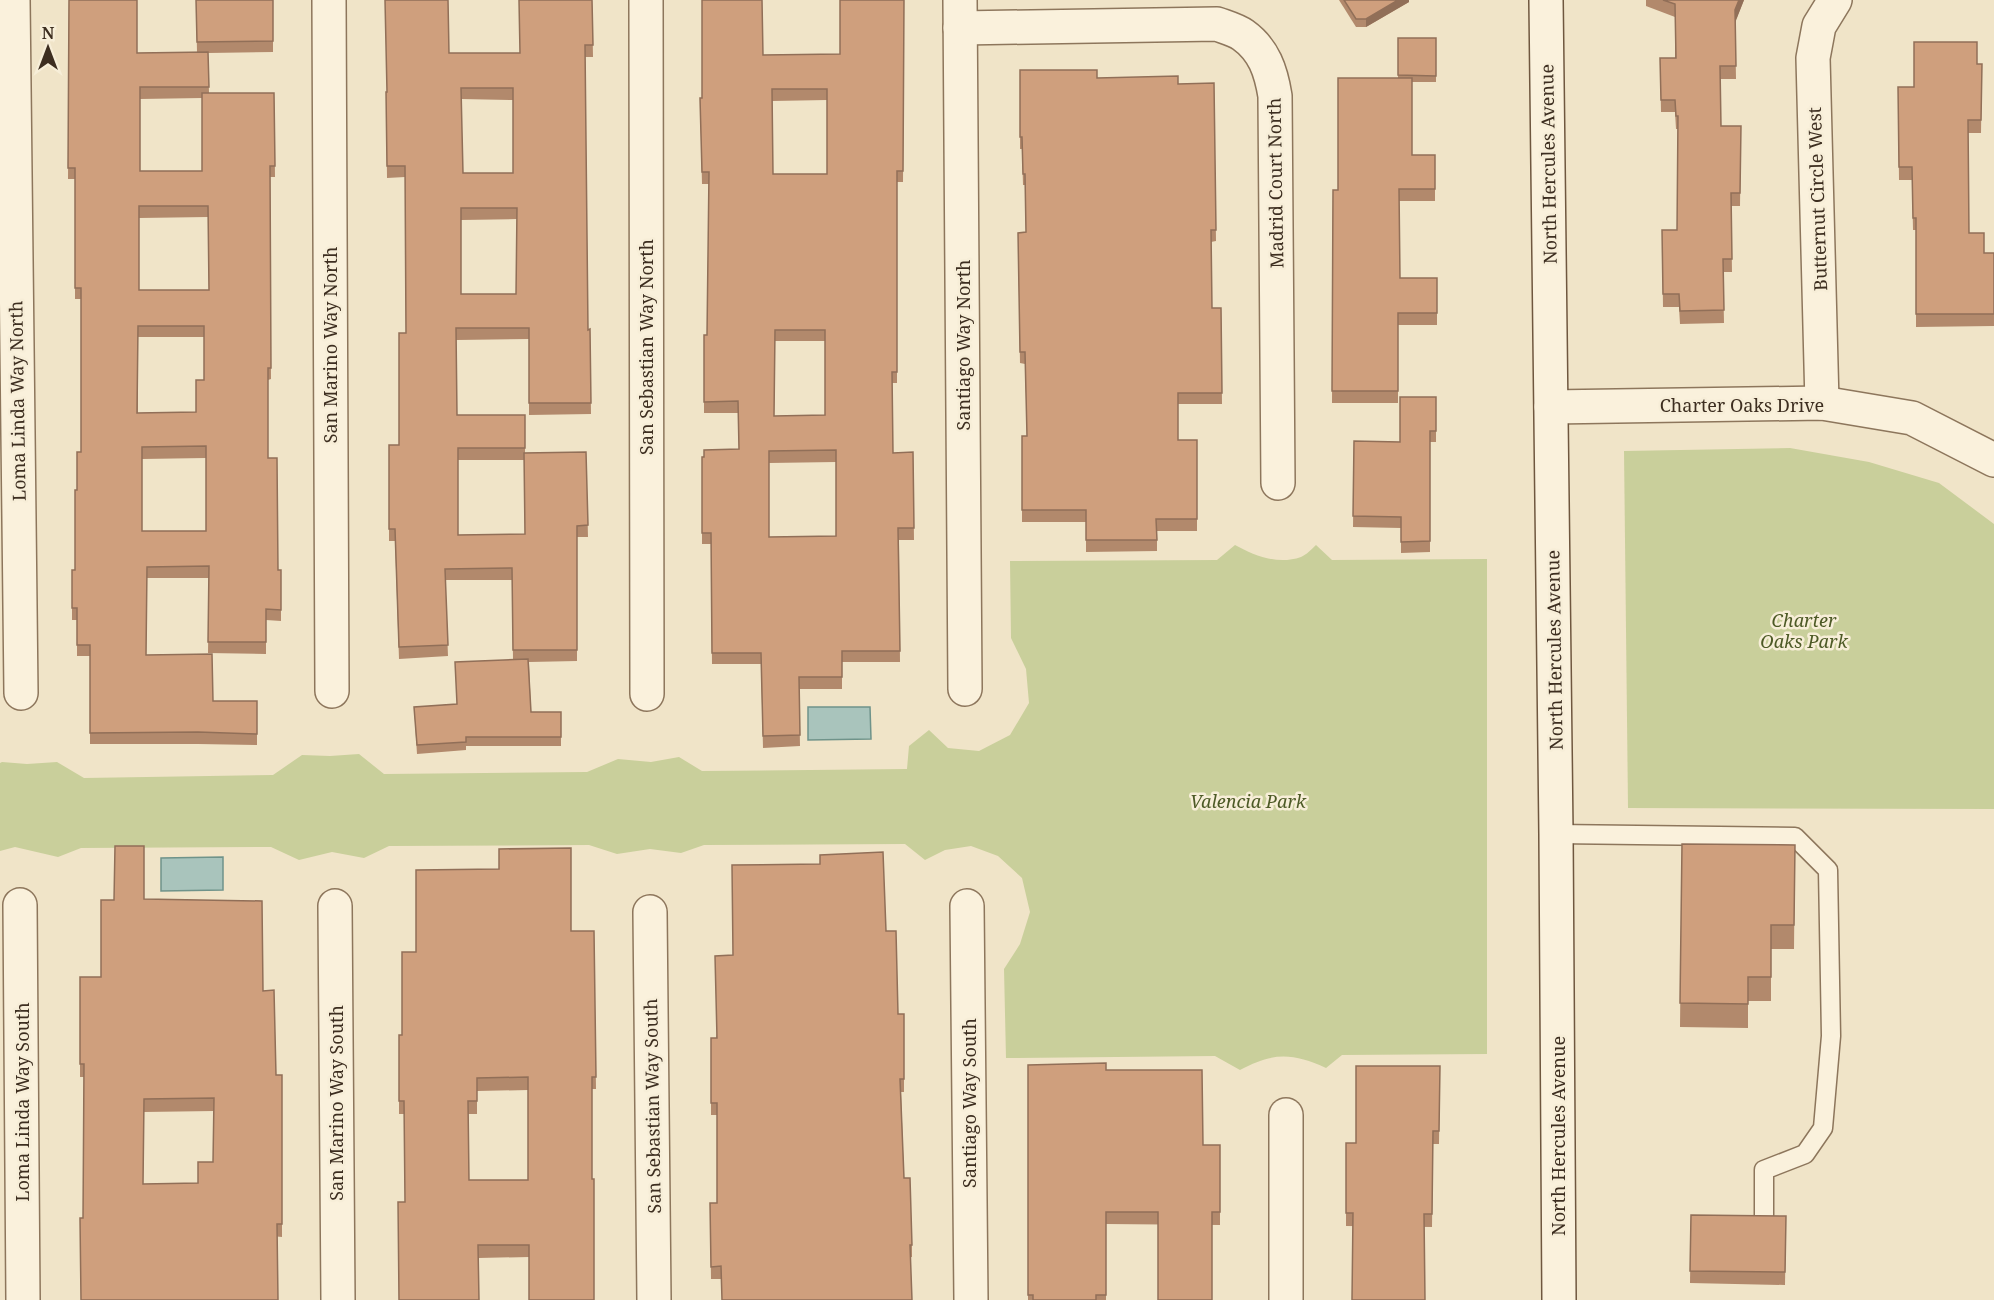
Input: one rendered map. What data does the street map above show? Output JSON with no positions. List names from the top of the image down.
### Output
{
  "streets": {
    "street": [
      "North Hercules Avenue",
      "Madrid Court North",
      "Butternut Circle West",
      "San Marino Way North",
      "Santiago Way North",
      "San Sebastian Way North",
      "Loma Linda Way North",
      "Charter Oaks Drive",
      "Loma Linda Way South",
      "San Marino Way South",
      "Santiago Way South",
      "San Sebastian Way South"
    ]
  },
  "crossings": [
    ["North Hercules Avenue", "Charter Oaks Drive"],
    ["Madrid Court North", "Santiago Way North"],
    ["Butternut Circle West", "Charter Oaks Drive"]
  ],
  "parks": ["Charter Oaks Park", "Valencia Park"],
  "north": "top"
}
